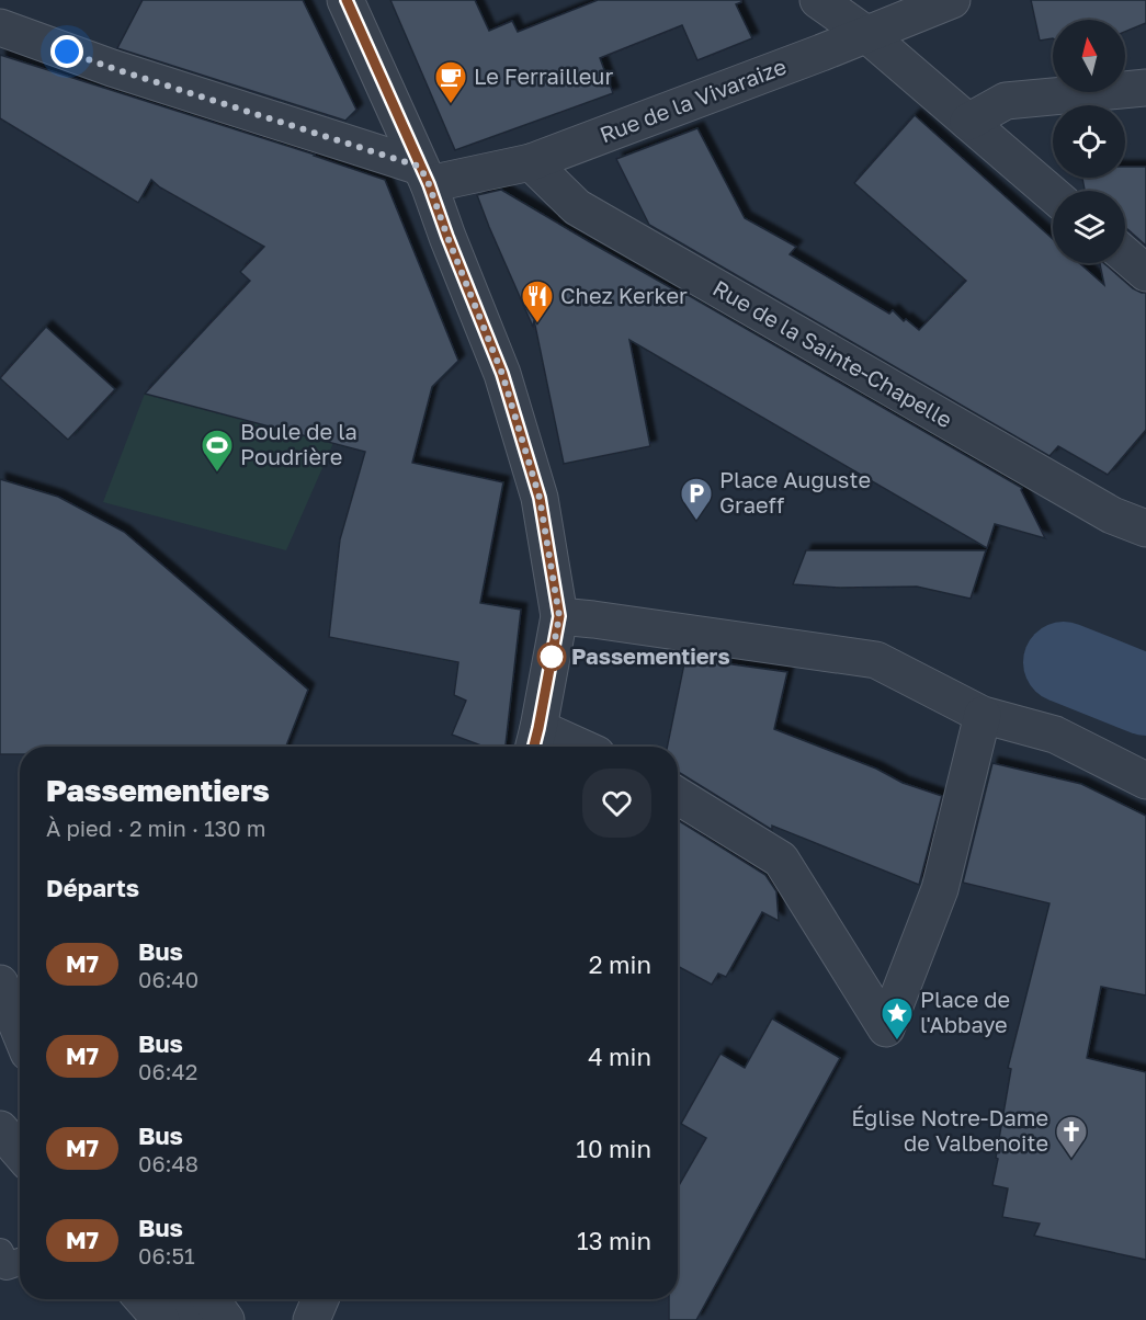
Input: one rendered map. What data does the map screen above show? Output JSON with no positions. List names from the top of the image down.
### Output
{
  "streets": {
    "street": ["Rue de la Vivaraize", "Rue de la Sainte-Chapelle"]
  },
  "crossings": [
    ["Rue de la Vivaraize", "Rue de la Sainte-Chapelle"]
  ],
  "places": {
    "cafe": ["Le Ferrailleur"],
    "restaurant": ["Chez Kerker"],
    "sports": ["Boule de la Poudrière"],
    "parking": ["Place Auguste Graeff"],
    "other": ["Passementiers"],
    "place": ["Place de l'Abbaye"],
    "church": ["Église Notre-Dame de Valbenoite"]
  },
  "lines": ["bus line M7"],
  "north": "top",
  "page": {
    "heading": [
      ["Passementiers", "À pied · 2 min · 130 m"],
      "Départs"
    ],
    "list": [
      {
        "mark": "M7",
        "name": "Bus",
        "note": "06:40",
        "value": "2 min"
      },
      {
        "mark": "M7",
        "name": "Bus",
        "note": "06:42",
        "value": "4 min"
      },
      {
        "mark": "M7",
        "name": "Bus",
        "note": "06:48",
        "value": "10 min"
      },
      {
        "mark": "M7",
        "name": "Bus",
        "note": "06:51",
        "value": "13 min"
      }
    ]
  }
}
